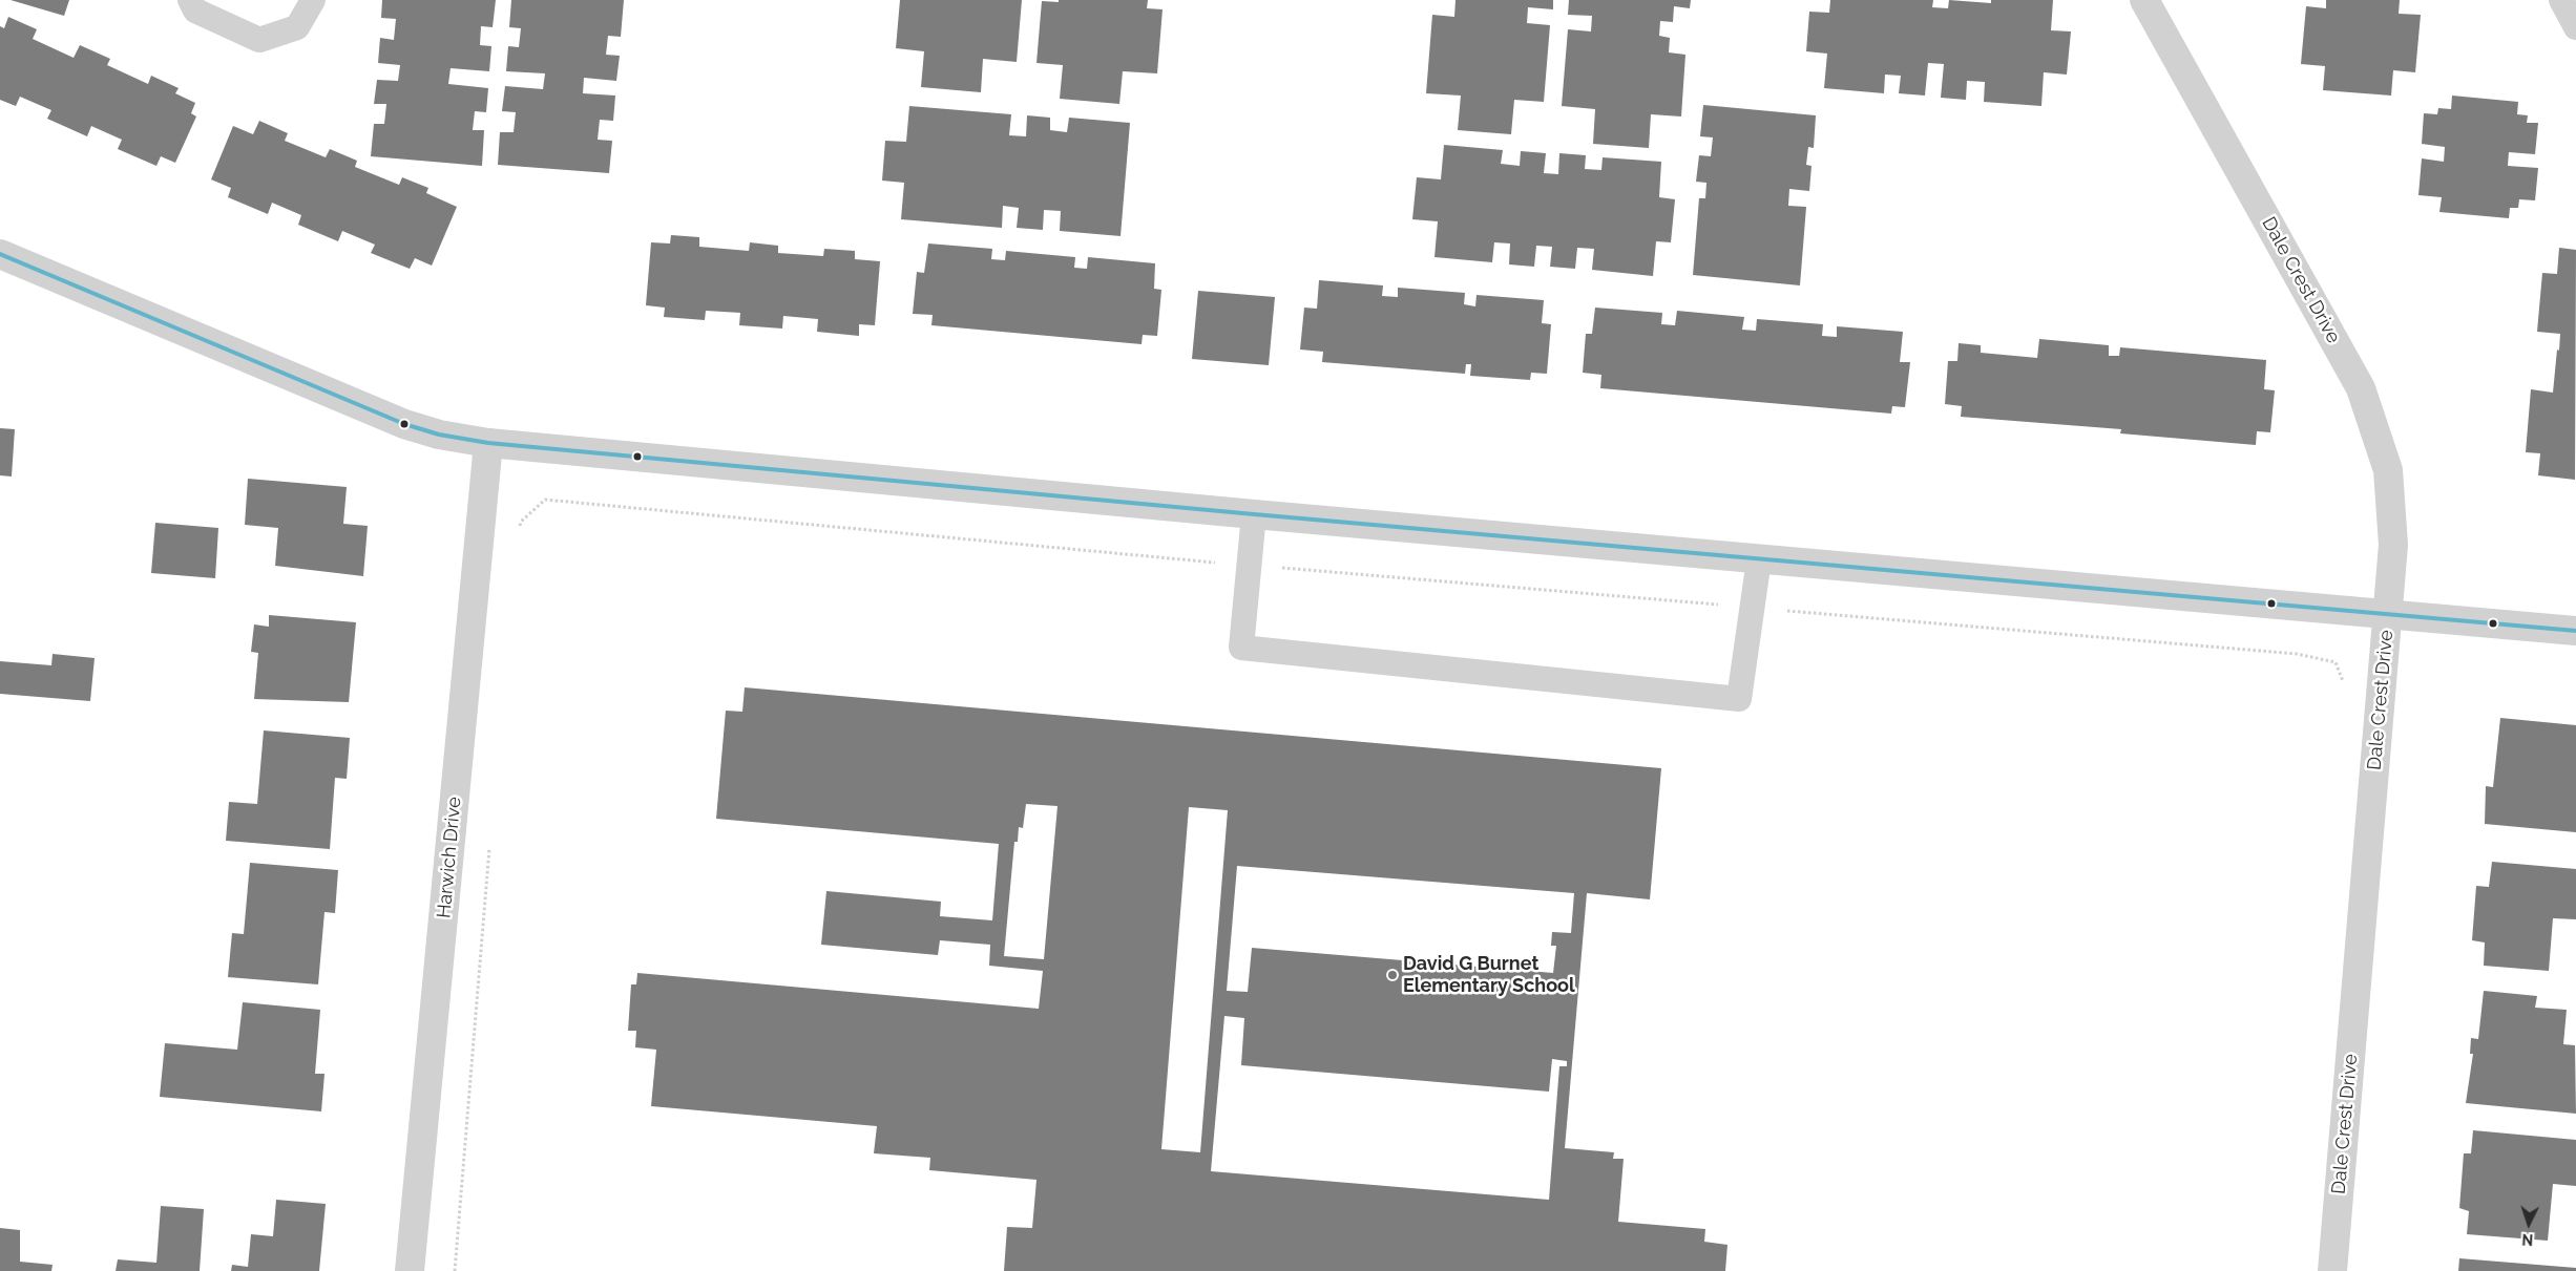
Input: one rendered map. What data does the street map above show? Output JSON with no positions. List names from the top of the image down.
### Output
{
  "streets": {
    "street": ["Dale Crest Drive", "Harwich Drive"]
  },
  "places": ["David G Burnet Elementary School"],
  "north": "bottom"
}
